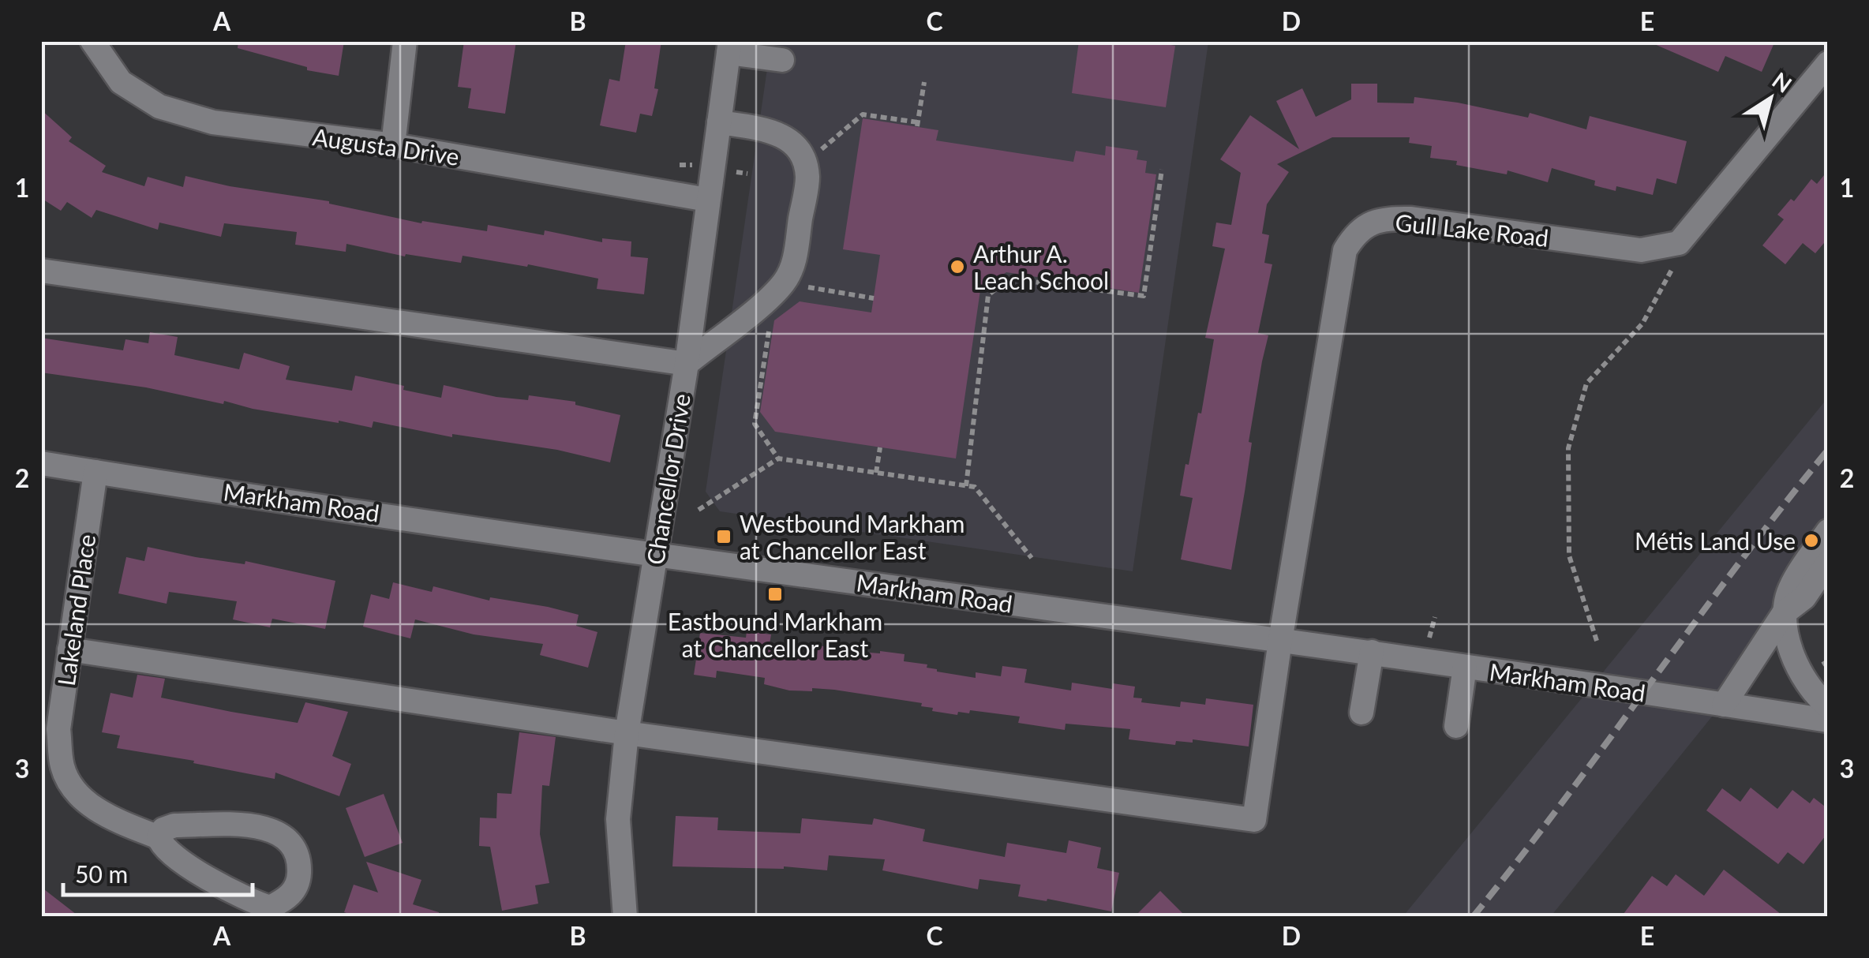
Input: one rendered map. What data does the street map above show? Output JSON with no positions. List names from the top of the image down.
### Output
{
  "streets": {
    "street": [
      "Augusta Drive",
      "Gull Lake Road",
      "Chancellor Drive",
      "Markham Road",
      "Lakeland Place"
    ]
  },
  "crossings": [
    ["Augusta Drive", "Chancellor Drive"],
    ["Gull Lake Road", "Chancellor Drive"],
    ["Gull Lake Road", "Markham Road"],
    ["Chancellor Drive", "Markham Road"],
    ["Markham Road", "Lakeland Place"]
  ],
  "places": {
    "other": ["Arthur A. Leach School", "Métis Land Use"],
    "transit": ["Westbound Markham at Chancellor East", "Eastbound Markham at Chancellor East"]
  },
  "scale_bar": "50 m",
  "north": "top right",
  "grid": {
    "columns": [
      "A",
      "B",
      "C",
      "D",
      "E"
    ],
    "rows": ["1", "2", "3"]
  }
}
